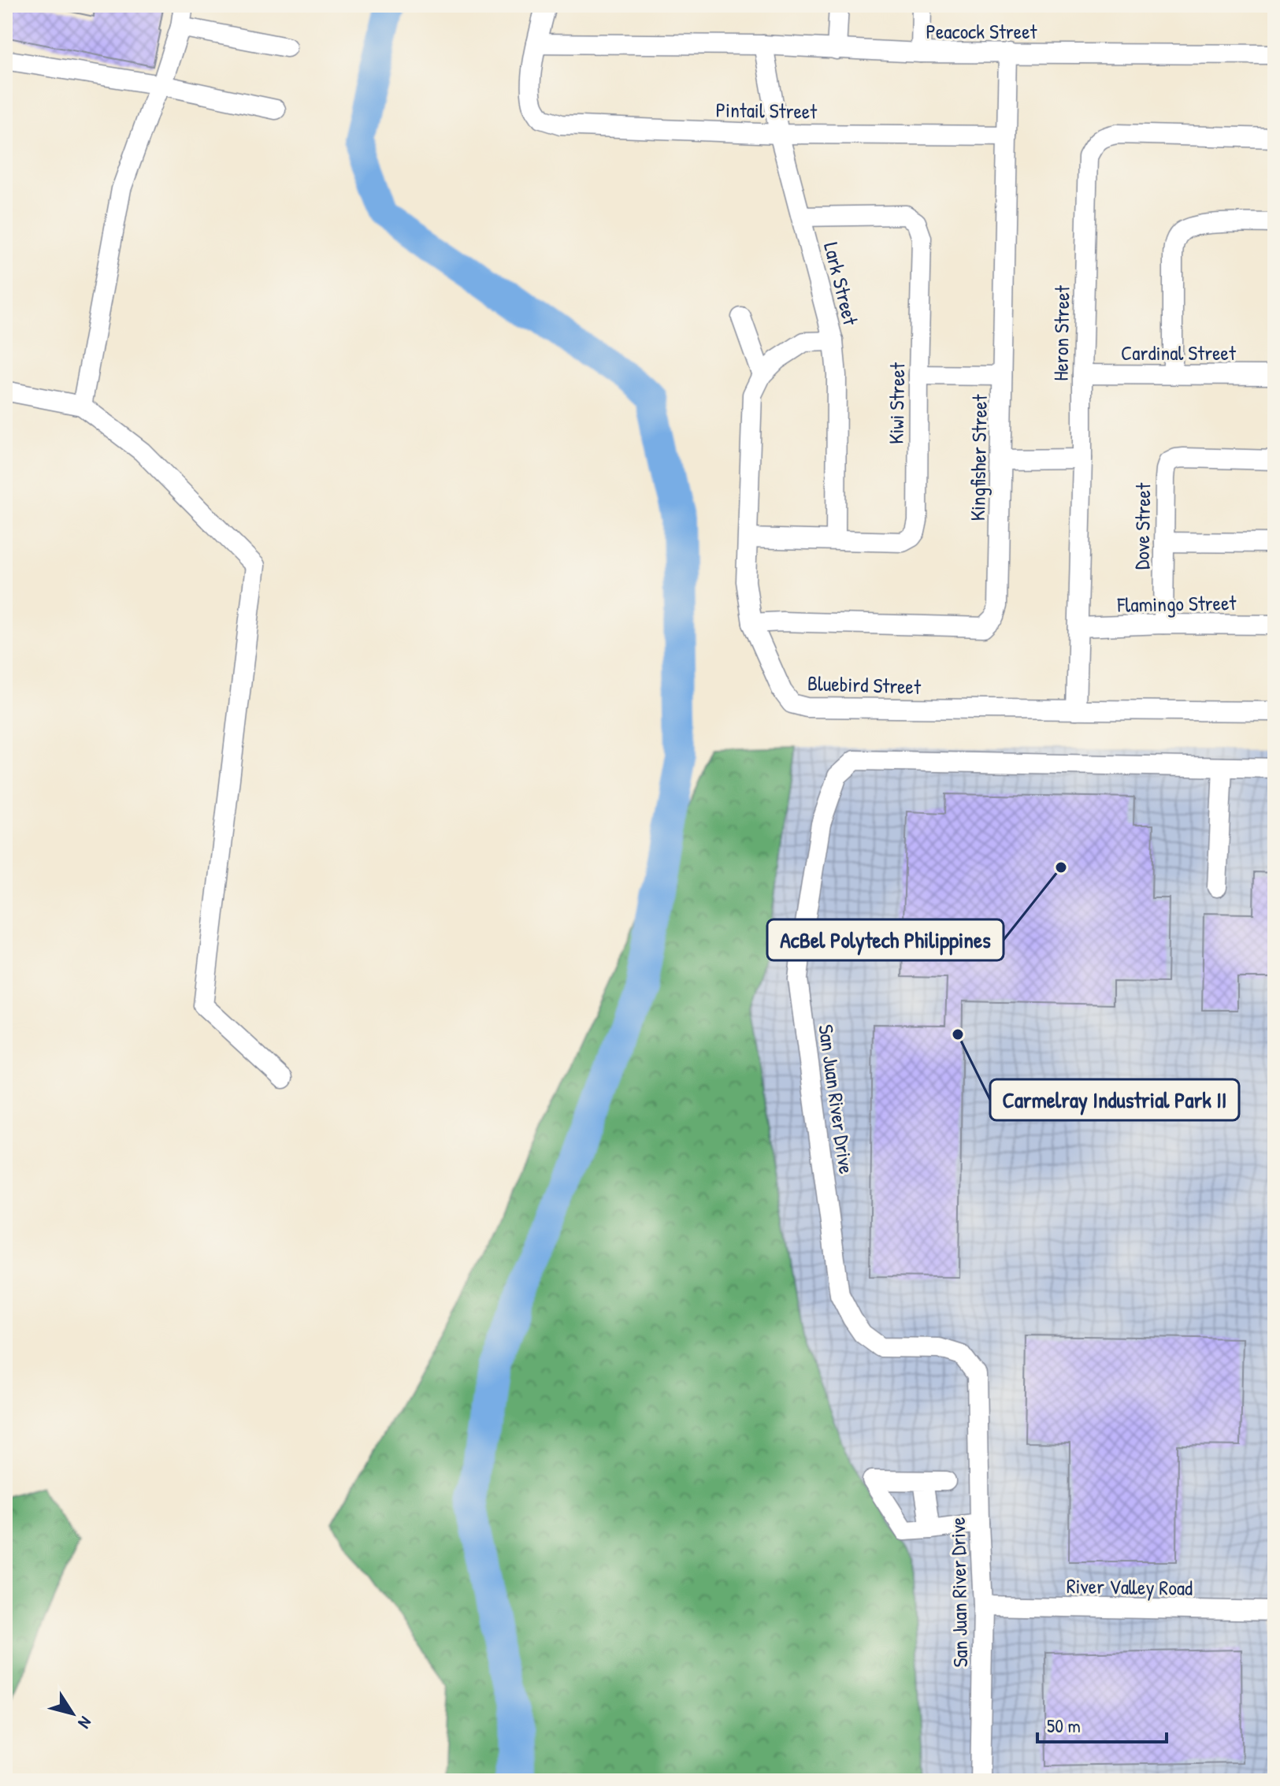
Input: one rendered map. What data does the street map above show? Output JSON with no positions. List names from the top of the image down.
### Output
{
  "streets": {
    "street": [
      "Peacock Street",
      "Pintail Street",
      "Lark Street",
      "Heron Street",
      "Cardinal Street",
      "Kiwi Street",
      "Kingfisher Street",
      "Dove Street",
      "Flamingo Street",
      "Bluebird Street",
      "San Juan River Drive",
      "River Valley Road"
    ]
  },
  "crossings": [
    ["Peacock Street", "Pintail Street"],
    ["Peacock Street", "Lark Street"],
    ["Peacock Street", "Kingfisher Street"],
    ["Pintail Street", "Lark Street"],
    ["Pintail Street", "Kingfisher Street"],
    ["Lark Street", "Kiwi Street"],
    ["Heron Street", "Cardinal Street"],
    ["Heron Street", "Flamingo Street"],
    ["Heron Street", "Bluebird Street"],
    ["Kiwi Street", "Bluebird Street"],
    ["Kingfisher Street", "Bluebird Street"],
    ["Dove Street", "Flamingo Street"],
    ["San Juan River Drive", "River Valley Road"]
  ],
  "places": ["AcBel Polytech Philippines", "Carmelray Industrial Park II"],
  "scale_bar": "50 m",
  "north": "bottom right"
}
